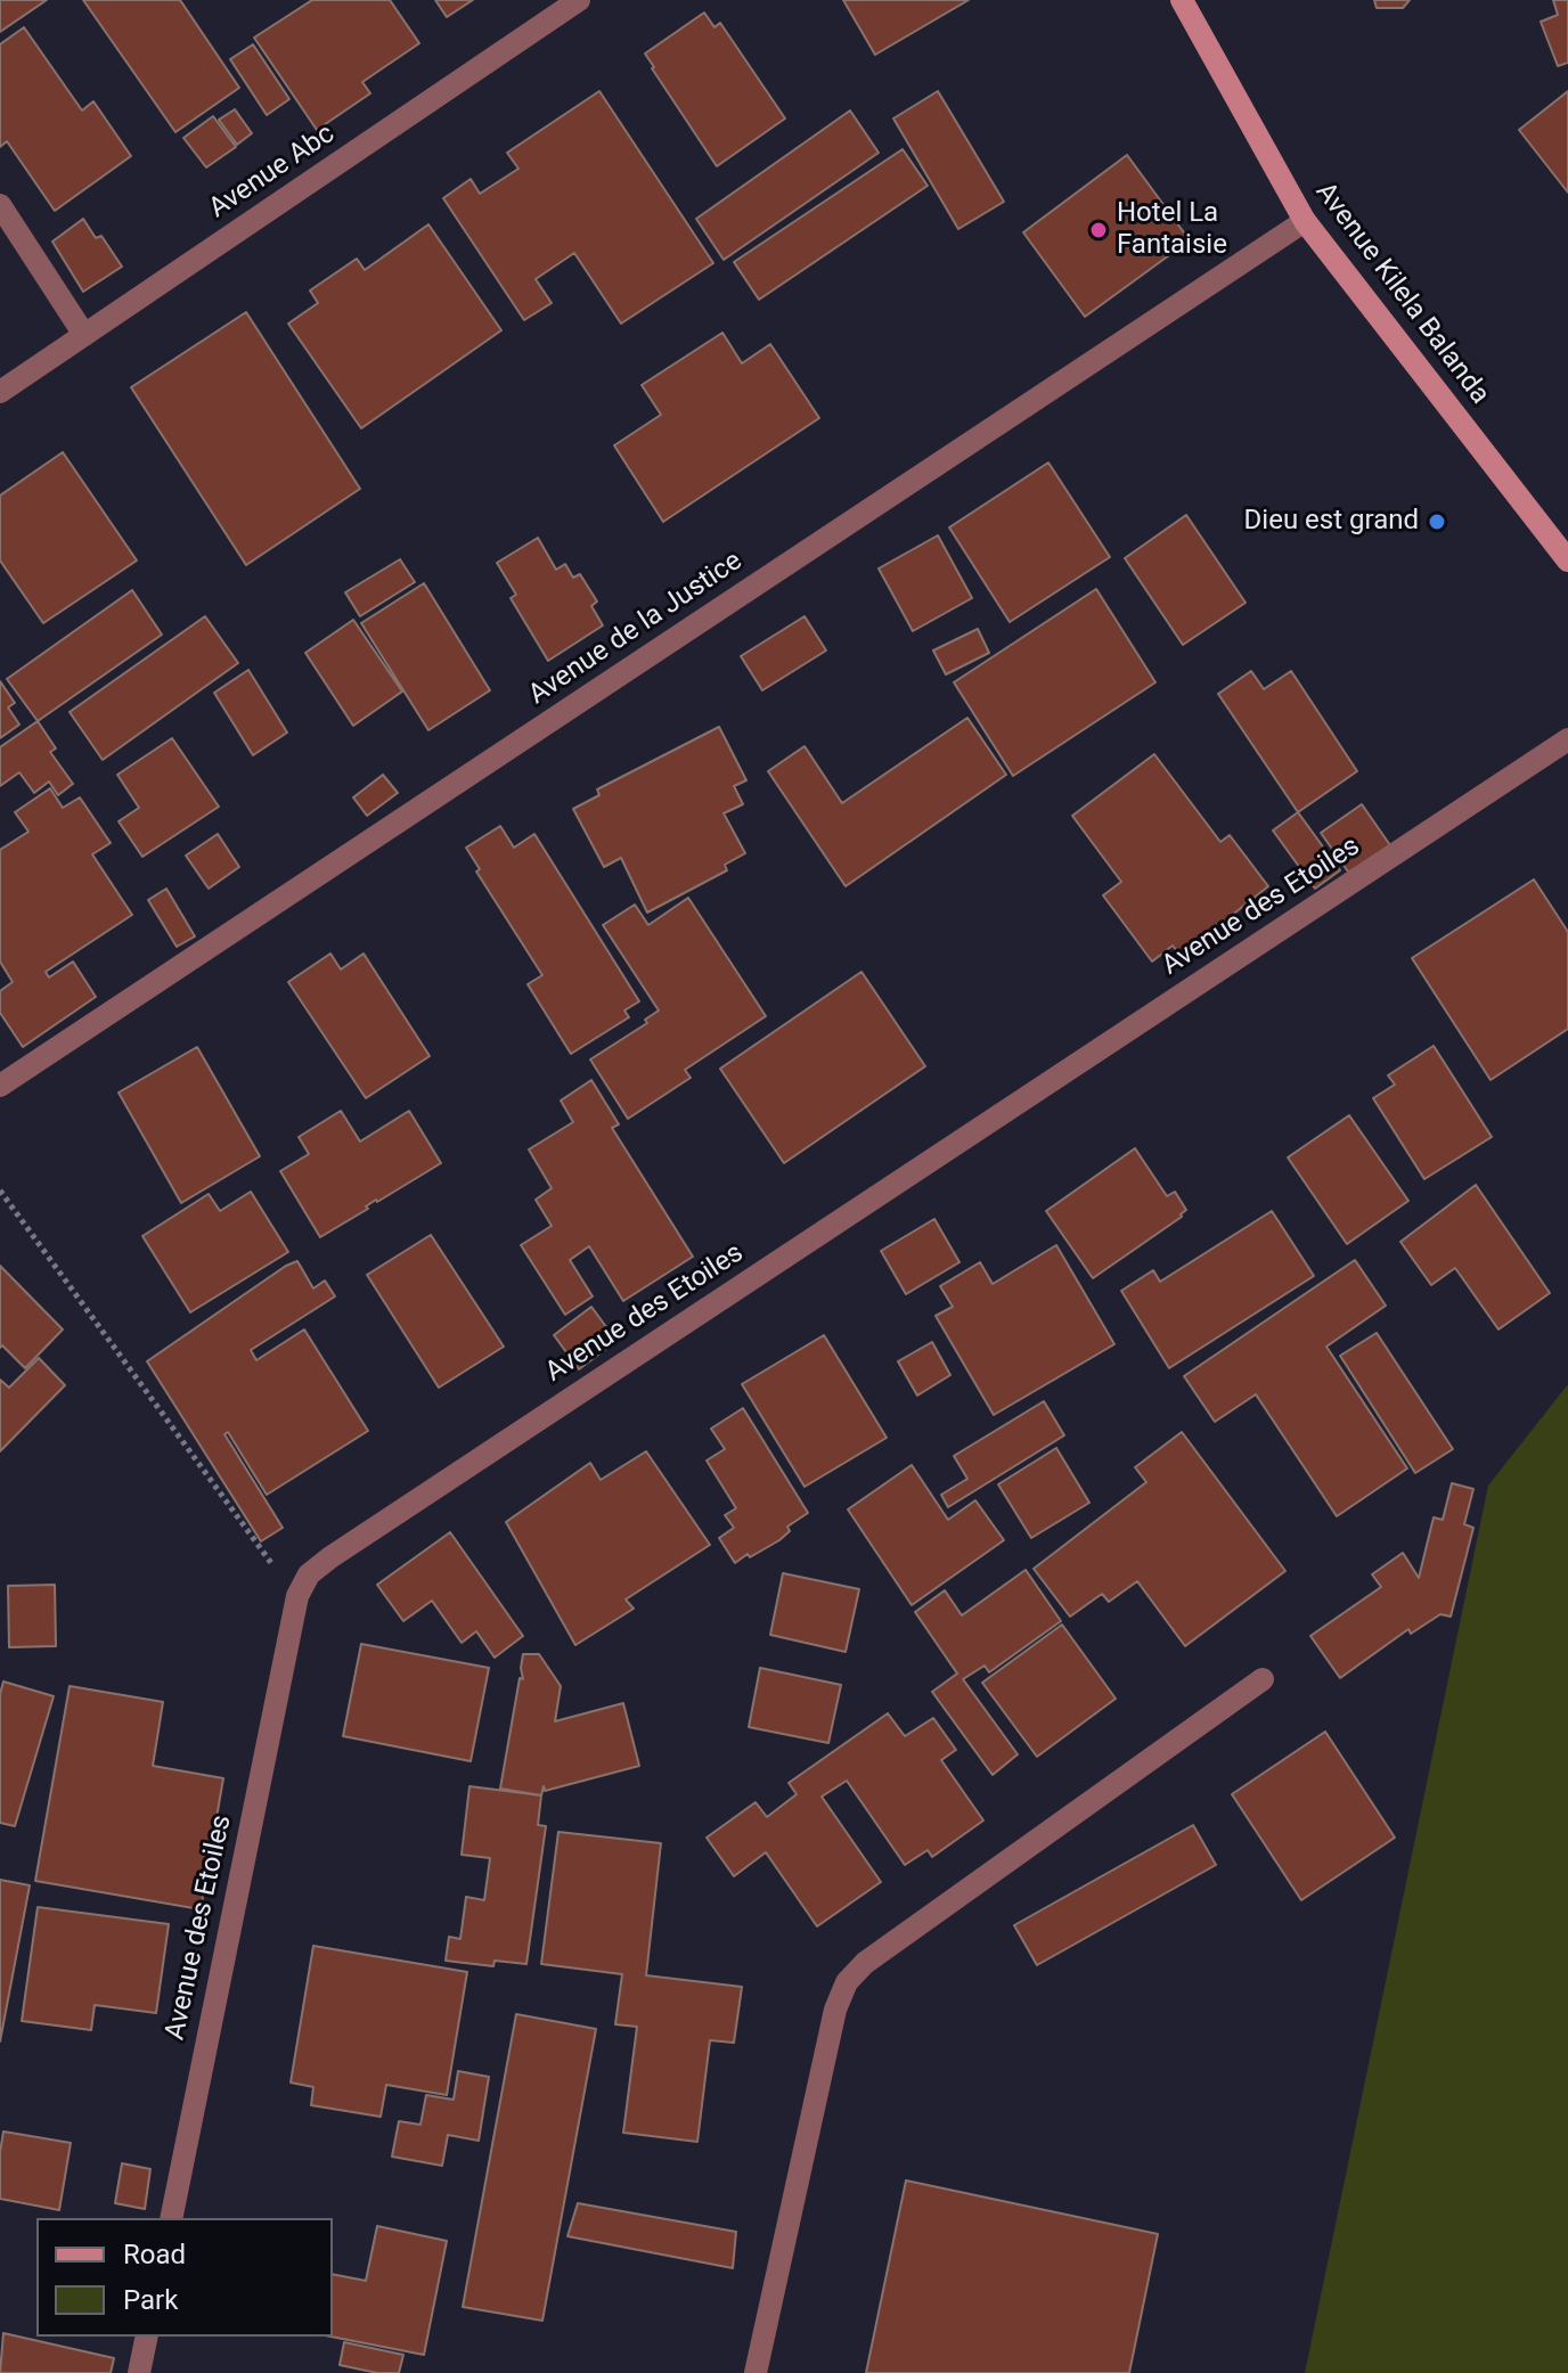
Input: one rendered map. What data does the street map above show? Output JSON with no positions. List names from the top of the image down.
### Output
{
  "streets": {
    "main road": ["Avenue Kilela Balanda"],
    "street": ["Avenue Abc", "Avenue de la Justice", "Avenue des Etoiles"]
  },
  "crossings": [
    ["Avenue Kilela Balanda", "Avenue de la Justice"]
  ],
  "places": ["Hotel La Fantaisie", "Dieu est grand"],
  "legend": ["Road", "Park"]
}
